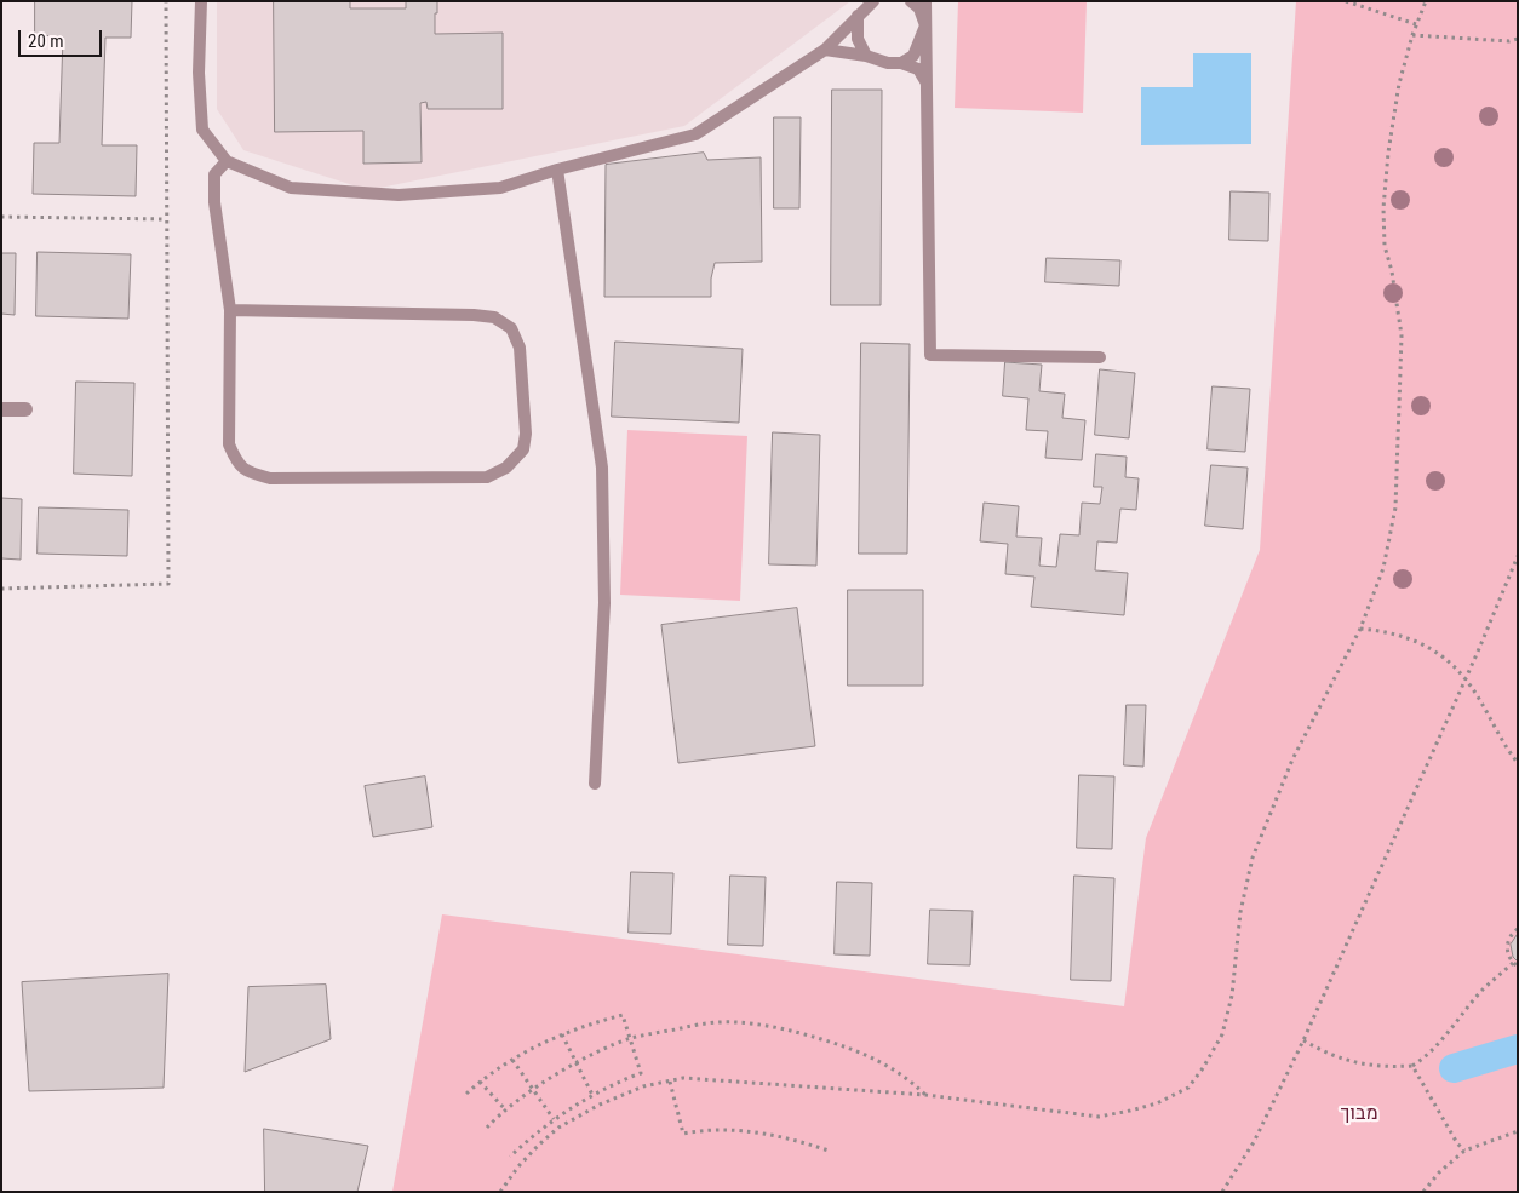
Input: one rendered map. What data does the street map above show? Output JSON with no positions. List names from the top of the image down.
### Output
{
  "parks": ["מבוך"],
  "scale_bar": "20 m"
}
